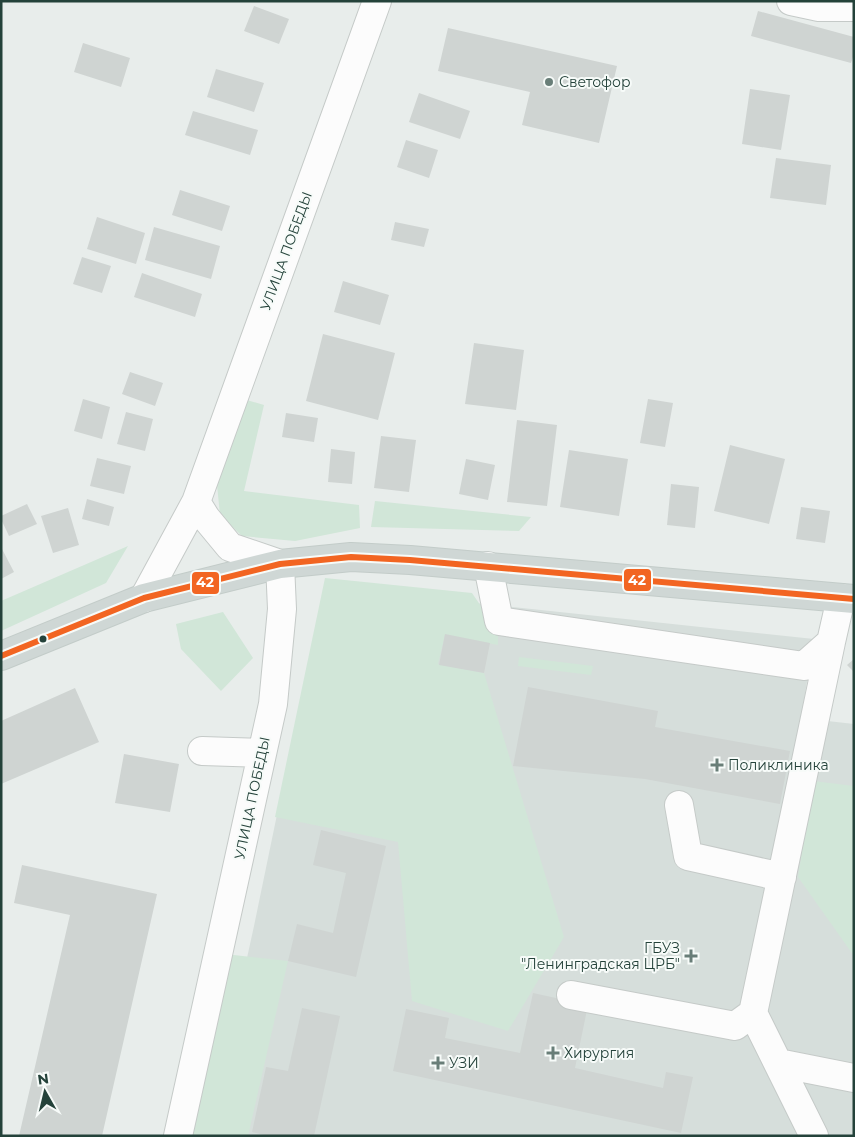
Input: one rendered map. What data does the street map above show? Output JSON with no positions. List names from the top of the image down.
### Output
{
  "streets": {
    "street": ["УЛИЦА ПОБЕДЫ"]
  },
  "places": {
    "other": ["Светофор"],
    "health": [
      "Поликлиника",
      "ГБУЗ \"Ленинградская ЦРБ\"",
      "Хирургия",
      "УЗИ"
    ]
  },
  "lines": ["transit line 42"],
  "north": "top"
}
